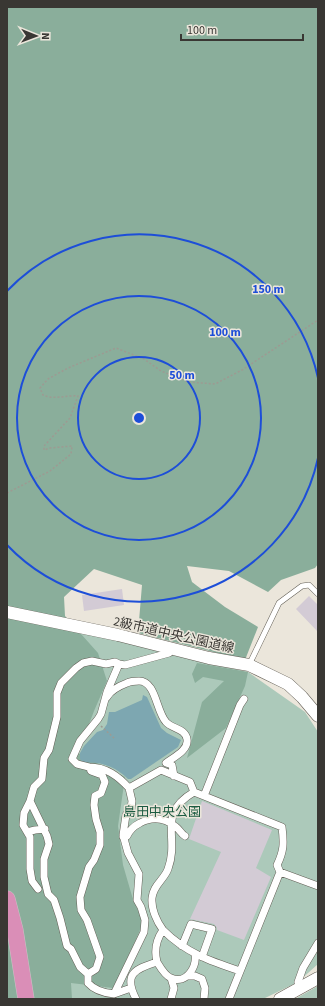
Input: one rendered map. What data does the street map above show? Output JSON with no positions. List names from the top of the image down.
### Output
{
  "streets": {
    "street": ["2級市道中央公園道線"]
  },
  "parks": ["島田中央公園"],
  "scale_bar": "100 m",
  "north": "right",
  "rings": ["150 m", "100 m", "50 m"]
}
